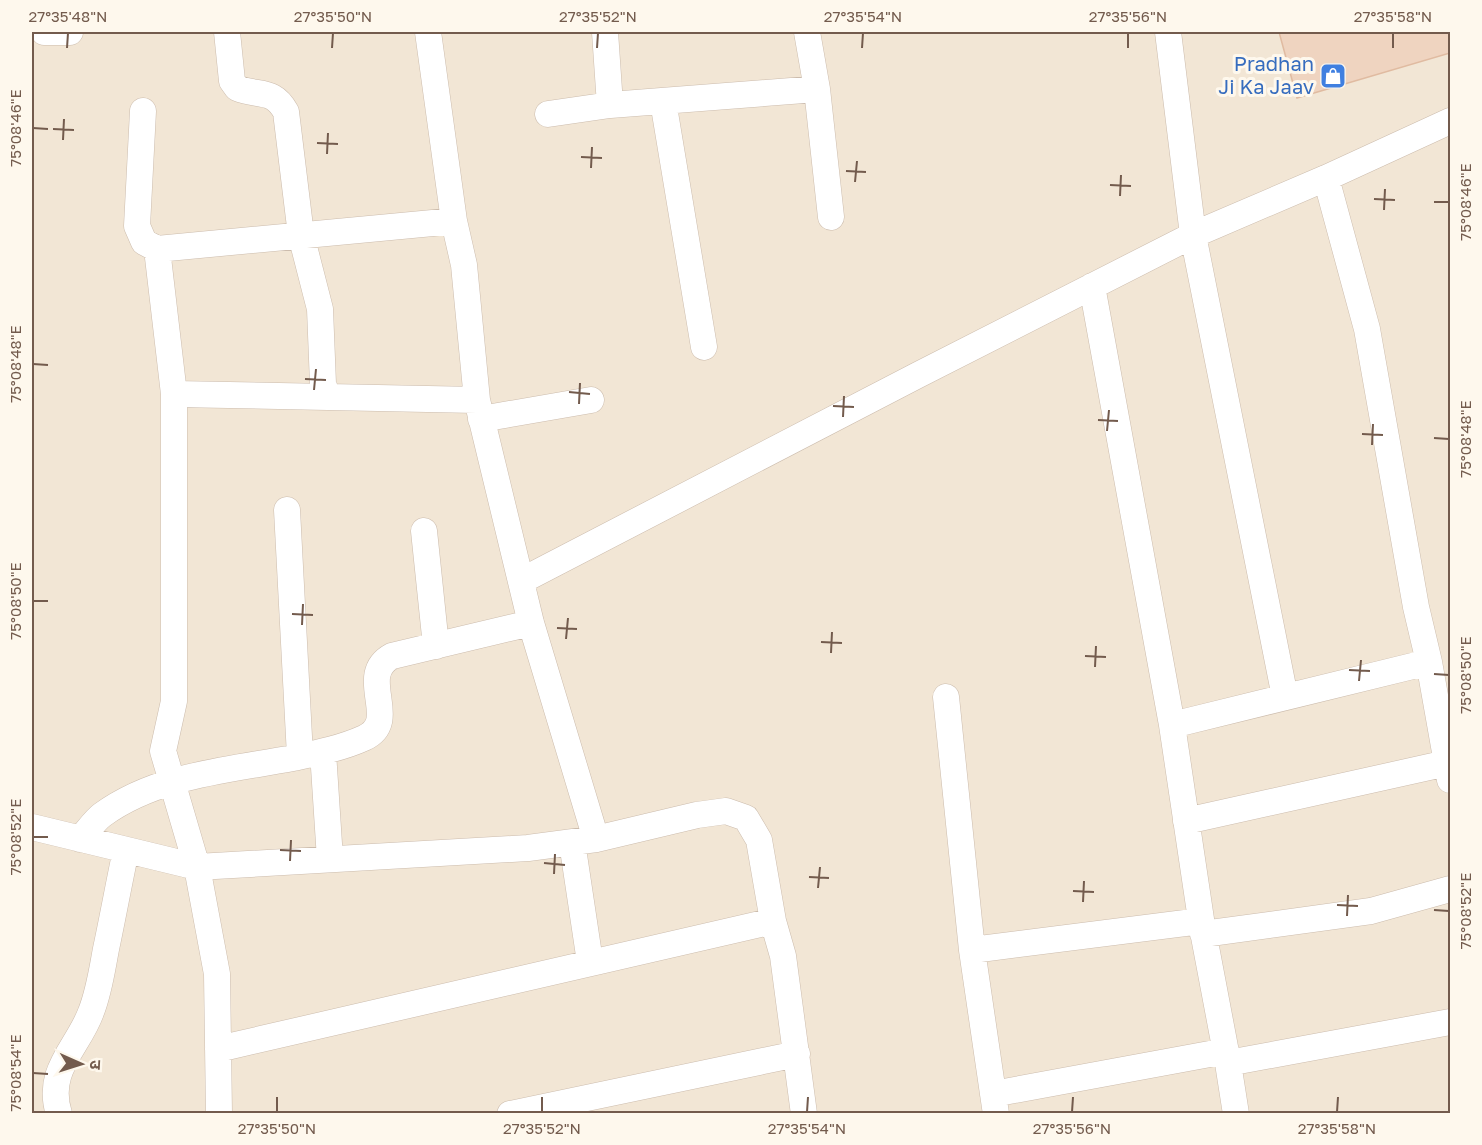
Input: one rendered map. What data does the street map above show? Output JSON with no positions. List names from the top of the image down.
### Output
{
  "places": {
    "shop": ["Pradhan Ji Ka Jaav"]
  },
  "north": "right",
  "coordinates": [
    "27°35'48\"N",
    "27°35'50\"N",
    "27°35'52\"N",
    "27°35'54\"N",
    "27°35'56\"N",
    "27°35'58\"N",
    "75°08'46\"E",
    "75°08'48\"E",
    "75°08'50\"E",
    "75°08'52\"E",
    "75°08'54\"E"
  ]
}
